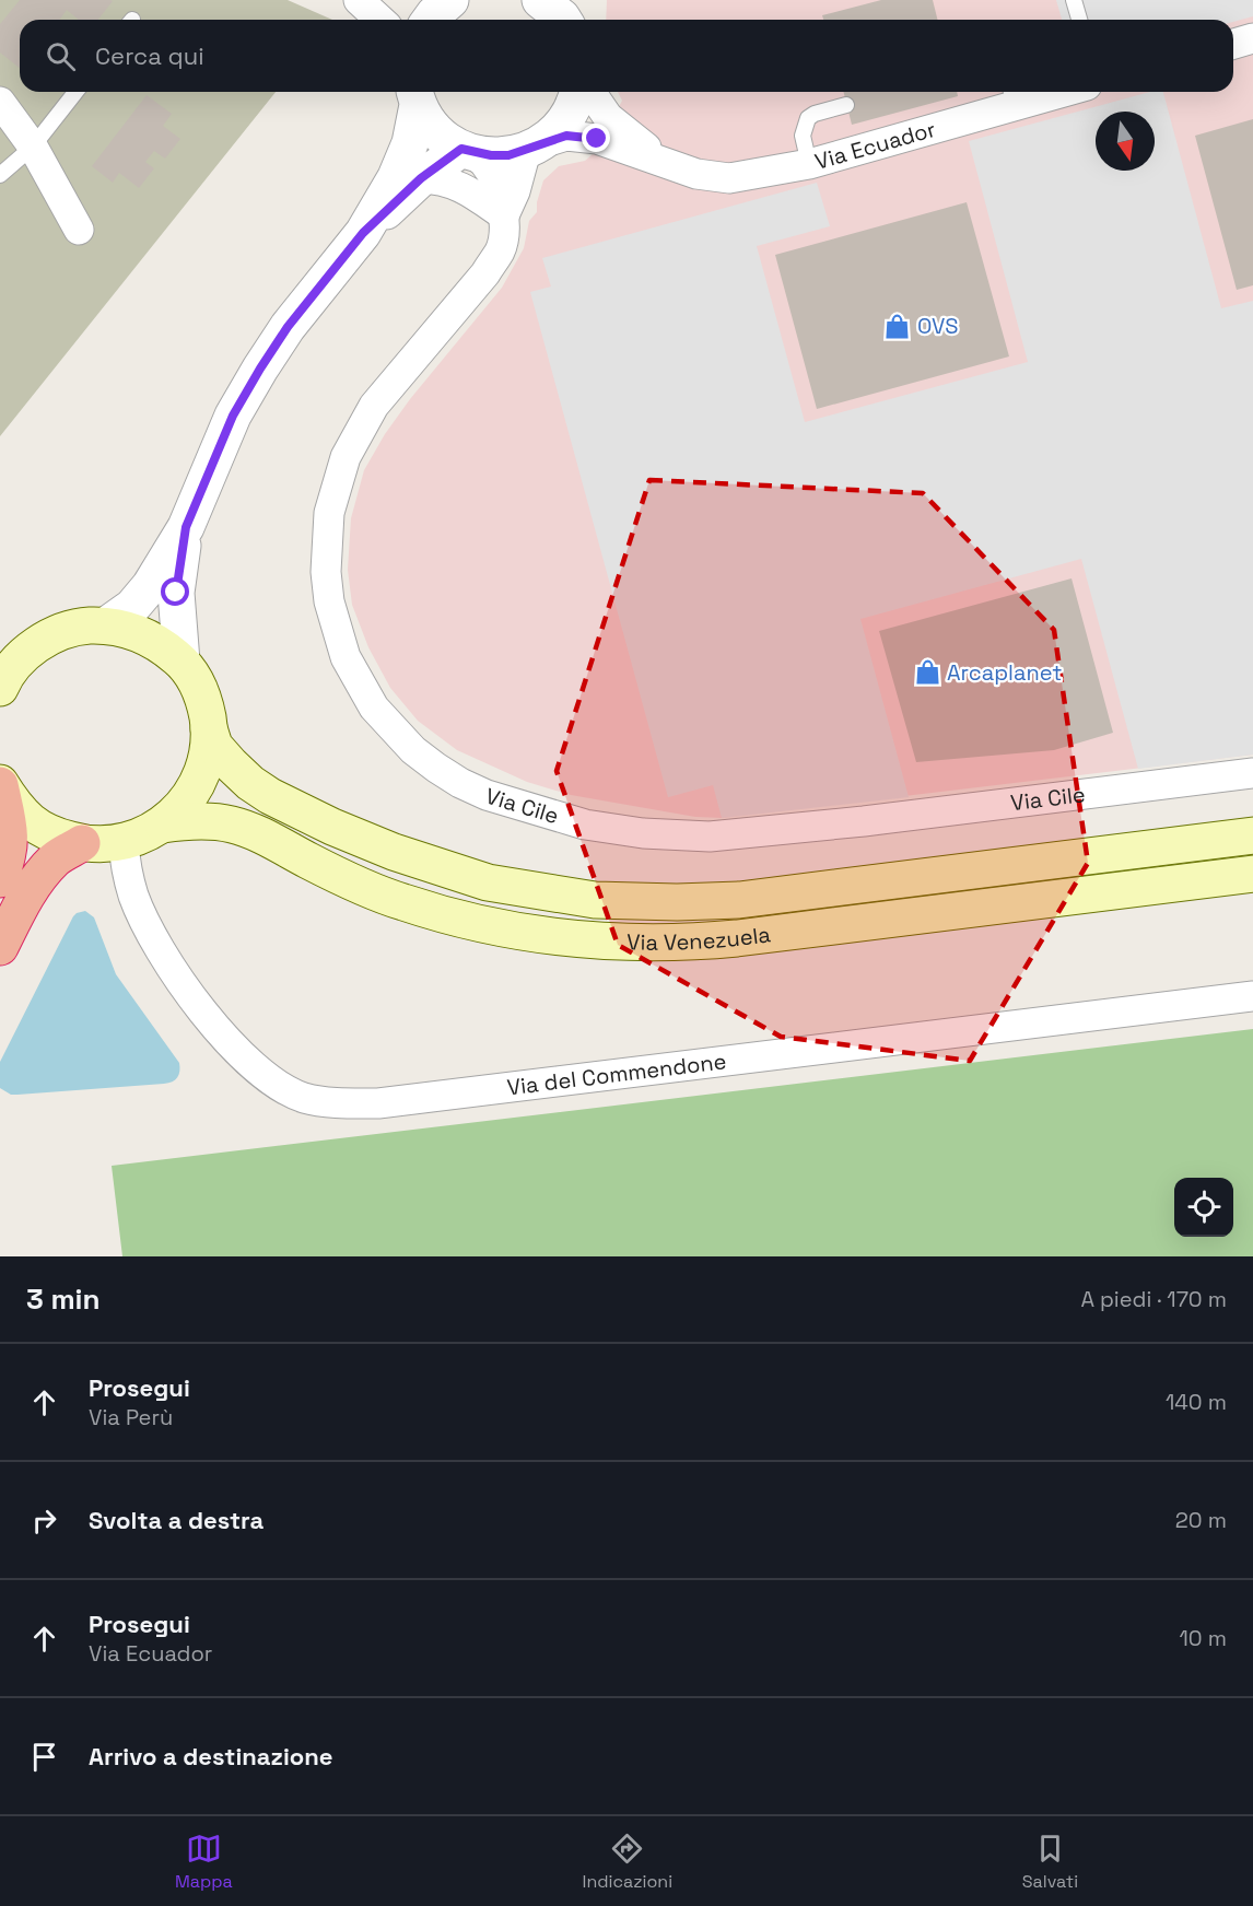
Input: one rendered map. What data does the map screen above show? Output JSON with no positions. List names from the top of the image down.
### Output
{
  "streets": {
    "main road": ["Via Venezuela"],
    "street": ["Via Ecuador", "Via Cile", "Via del Commendone"]
  },
  "crossings": [
    ["Via Ecuador", "Via Cile"]
  ],
  "places": {
    "shop": ["OVS", "Arcaplanet"]
  },
  "north": "bottom",
  "page": {
    "search": "Cerca qui",
    "heading": ["3 min", "A piedi · 170 m"],
    "list": [
      ["Prosegui", "Via Perù", "140 m"],
      ["Svolta a destra", "20 m"],
      ["Prosegui", "Via Ecuador", "10 m"],
      "Arrivo a destinazione"
    ],
    "nav": ["Mappa", "Indicazioni", "Salvati"]
  }
}
